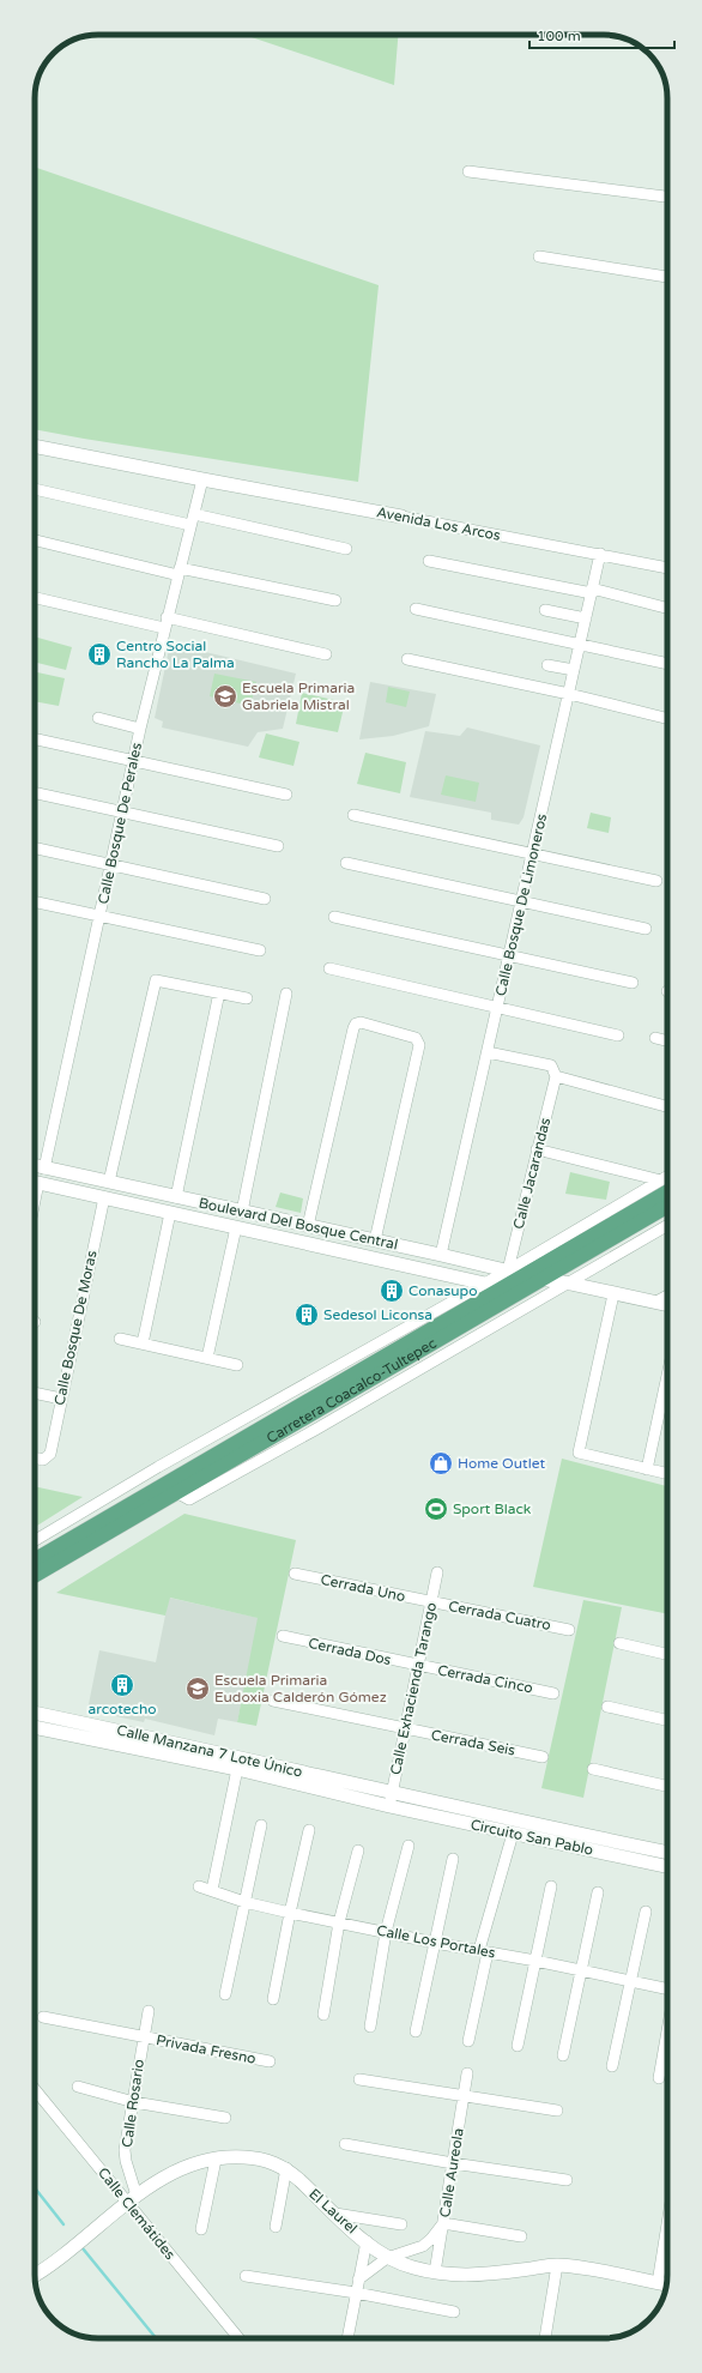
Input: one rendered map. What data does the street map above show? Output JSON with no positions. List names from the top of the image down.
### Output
{
  "streets": {
    "main road": ["Carretera Coacalco-Tultepec"],
    "street": [
      "Avenida Los Arcos",
      "Calle Bosque De Perales",
      "Calle Bosque De Limoneros",
      "Calle Jacarandas",
      "Boulevard Del Bosque Central",
      "Calle Bosque De Moras",
      "Cerrada Uno",
      "Cerrada Cuatro",
      "Cerrada Dos",
      "Cerrada Cinco",
      "Calle Exhacienda Tarango",
      "Cerrada Seis",
      "Calle Manzana 7 Lote Único",
      "Circuito San Pablo",
      "Calle Los Portales",
      "Privada Fresno",
      "Calle Rosario",
      "Calle Aureola",
      "El Laurel",
      "Calle Clemátides"
    ]
  },
  "crossings": [
    ["Avenida Los Arcos", "Calle Bosque De Perales"],
    ["Avenida Los Arcos", "Calle Bosque De Limoneros"],
    ["Calle Bosque De Perales", "Boulevard Del Bosque Central"],
    ["Calle Bosque De Limoneros", "Boulevard Del Bosque Central"],
    ["Calle Jacarandas", "Boulevard Del Bosque Central"],
    ["Calle Jacarandas", "Carretera Coacalco-Tultepec"],
    ["Boulevard Del Bosque Central", "Calle Bosque De Moras"],
    ["Boulevard Del Bosque Central", "Carretera Coacalco-Tultepec"],
    ["Cerrada Uno", "Cerrada Cuatro"],
    ["Cerrada Uno", "Calle Exhacienda Tarango"],
    ["Cerrada Cuatro", "Calle Exhacienda Tarango"],
    ["Cerrada Dos", "Cerrada Cinco"],
    ["Cerrada Dos", "Calle Exhacienda Tarango"],
    ["Cerrada Cinco", "Calle Exhacienda Tarango"],
    ["Calle Exhacienda Tarango", "Cerrada Seis"],
    ["Calle Exhacienda Tarango", "Calle Manzana 7 Lote Único"],
    ["Calle Exhacienda Tarango", "Circuito San Pablo"],
    ["Calle Manzana 7 Lote Único", "Circuito San Pablo"],
    ["Privada Fresno", "Calle Rosario"],
    ["Calle Rosario", "El Laurel"],
    ["Calle Rosario", "Calle Clemátides"],
    ["Calle Aureola", "El Laurel"],
    ["El Laurel", "Calle Clemátides"]
  ],
  "places": {
    "building": [
      "Centro Social Rancho La Palma",
      "Conasupo",
      "Sedesol Liconsa",
      "arcotecho"
    ],
    "school or university": ["Escuela Primaria Gabriela Mistral", "Escuela Primaria Eudoxia Calderón Gómez"],
    "shop": ["Home Outlet"],
    "sports": ["Sport Black"]
  },
  "scale_bar": "100 m"
}
